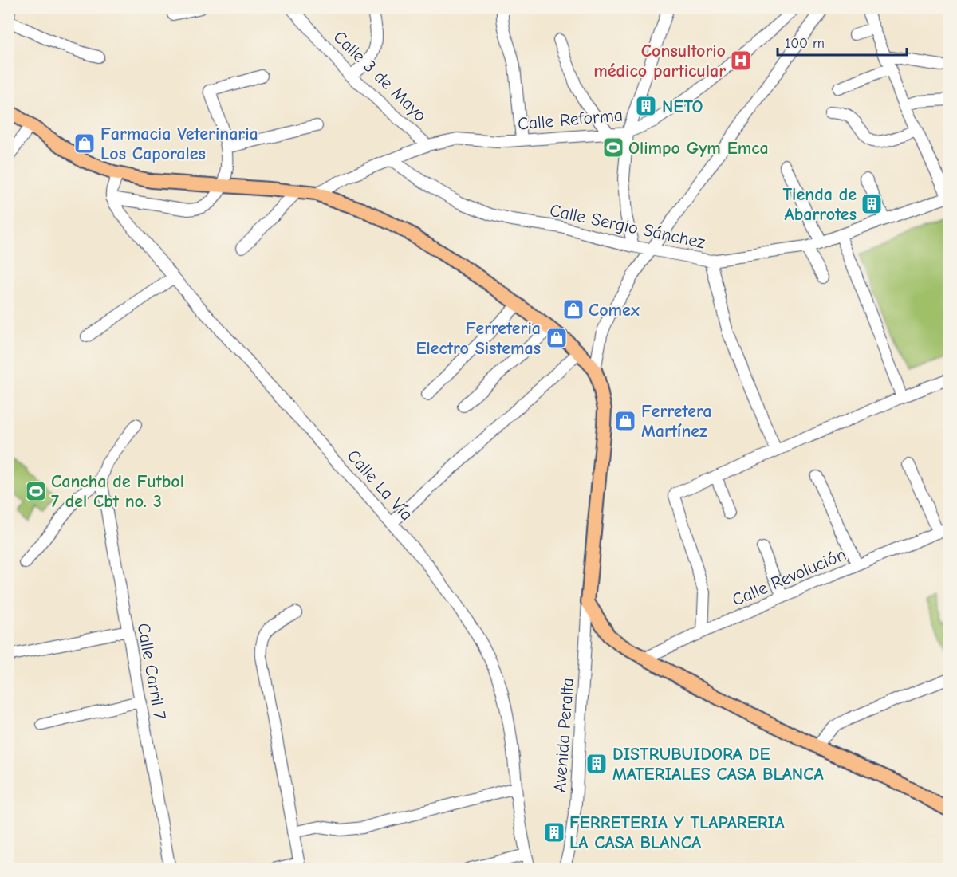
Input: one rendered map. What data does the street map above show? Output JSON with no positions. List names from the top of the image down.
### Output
{
  "streets": {
    "street": [
      "Calle 3 de Mayo",
      "Calle Reforma",
      "Calle Sergio Sánchez",
      "Calle La Vía",
      "Calle Revolución",
      "Calle Carril 7",
      "Avenida Peralta"
    ]
  },
  "crossings": [
    ["Calle 3 de Mayo", "Calle Reforma"],
    ["Calle Reforma", "Calle Sergio Sánchez"]
  ],
  "places": {
    "hospital": ["Consultorio médico particular"],
    "building": [
      "NETO",
      "Tienda de Abarrotes",
      "DISTRUBUIDORA DE MATERIALES CASA BLANCA",
      "FERRETERIA Y TLAPARERIA LA CASA BLANCA"
    ],
    "shop": [
      "Farmacia Veterinaria Los Caporales",
      "Comex",
      "Ferreteria Electro Sistemas",
      "Ferretera Martínez"
    ],
    "sports": ["Olimpo Gym Emca", "Cancha de Futbol 7 del Cbt no. 3"]
  },
  "scale_bar": "100 m"
}
